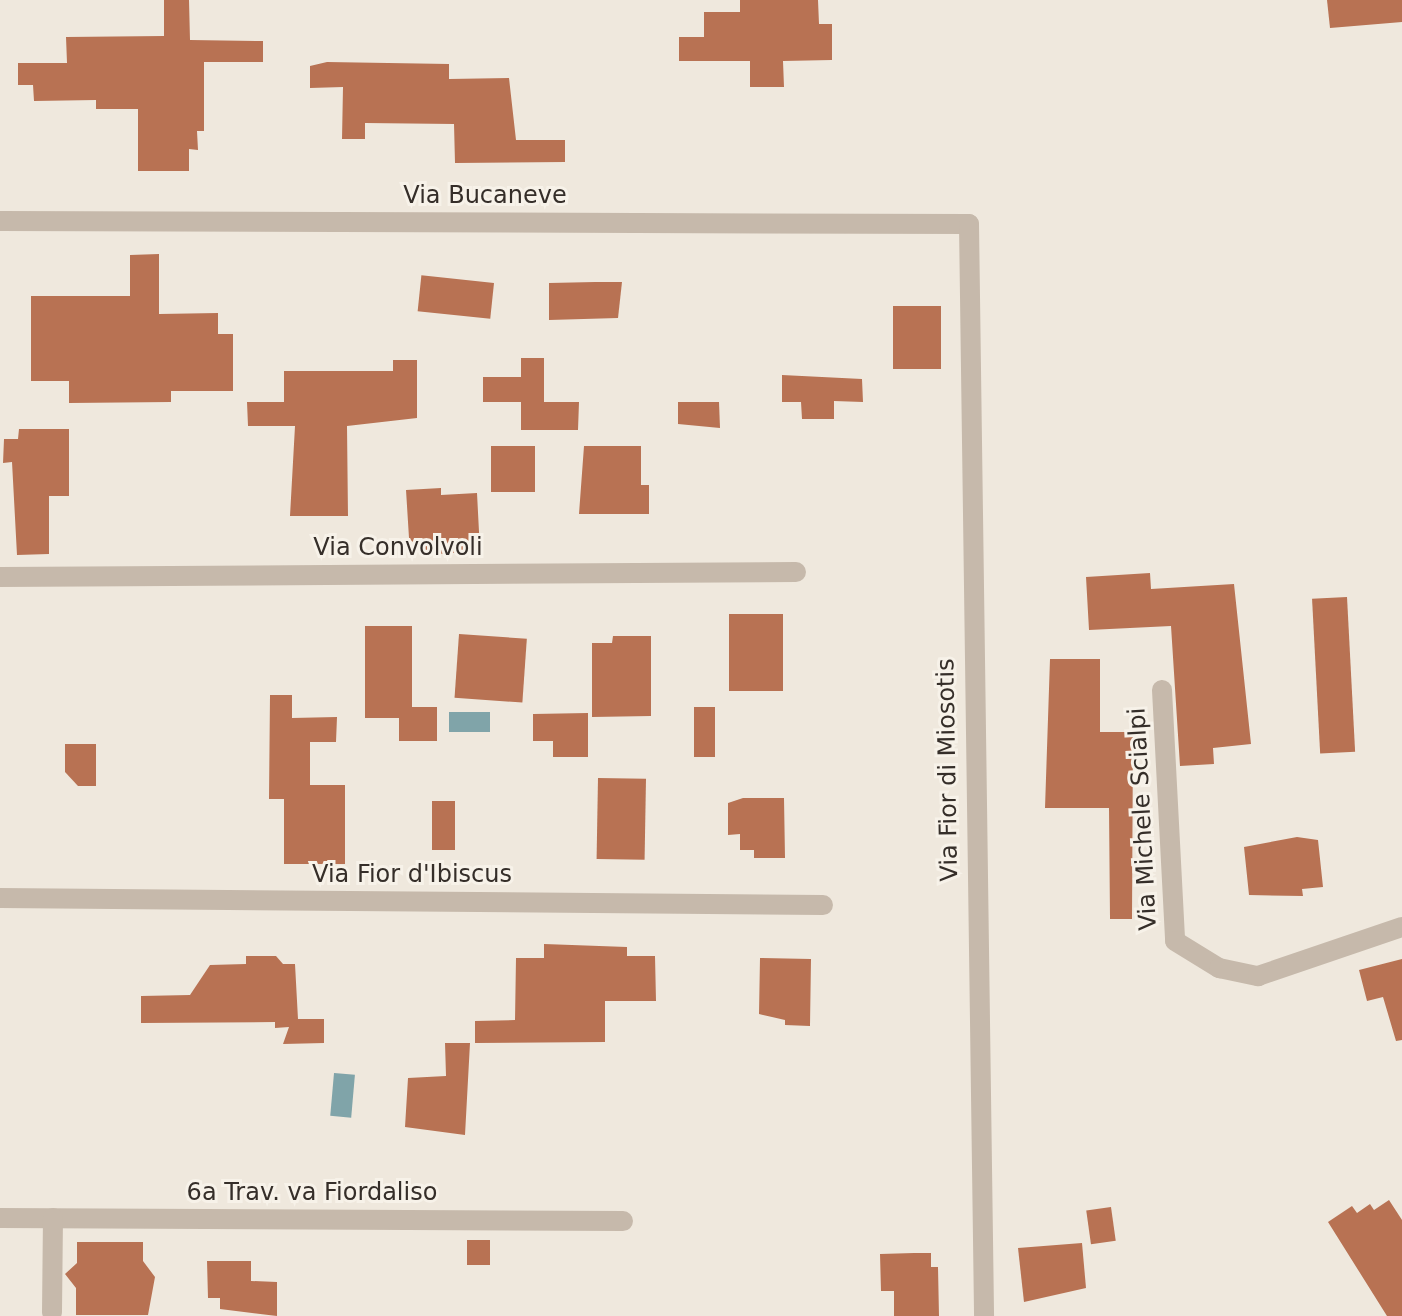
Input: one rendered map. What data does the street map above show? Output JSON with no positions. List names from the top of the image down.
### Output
{
  "streets": {
    "street": [
      "Via Bucaneve",
      "Via Convolvoli",
      "Via Fior di Miosotis",
      "Via Michele Scialpi",
      "Via Fior d'Ibiscus",
      "6a Trav. va Fiordaliso"
    ]
  },
  "crossings": [
    ["Via Bucaneve", "Via Fior di Miosotis"]
  ]
}
